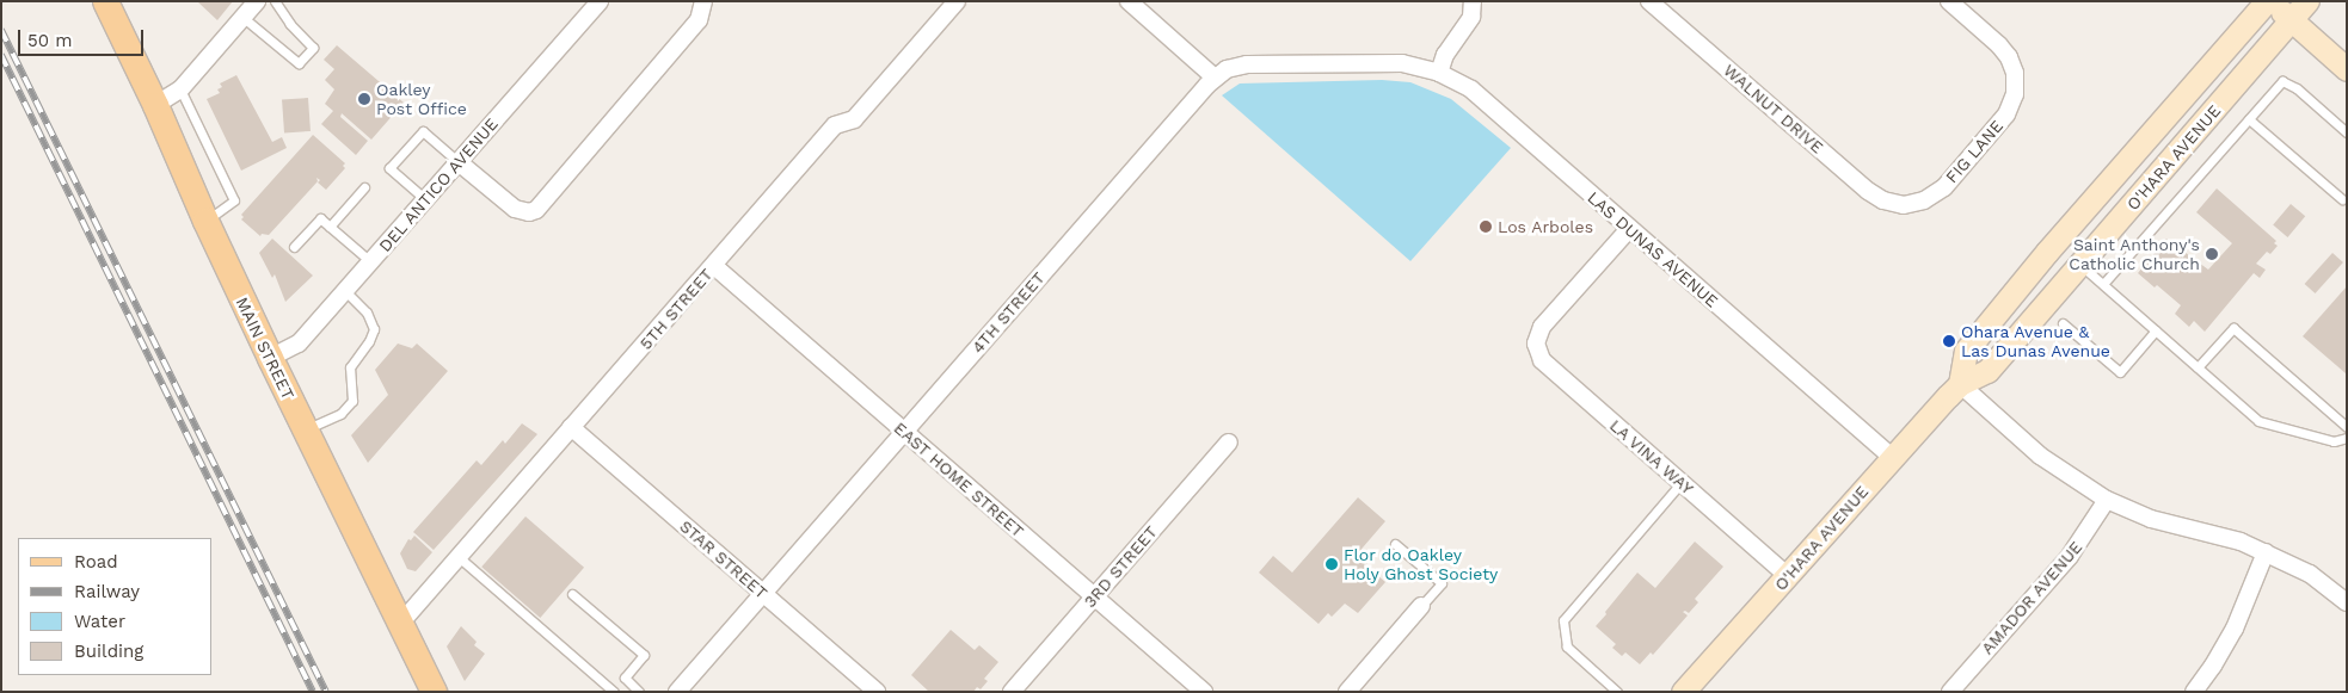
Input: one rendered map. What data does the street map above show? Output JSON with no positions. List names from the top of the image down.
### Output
{
  "streets": {
    "main road": ["O'HARA AVENUE", "MAIN STREET"],
    "street": [
      "WALNUT DRIVE",
      "FIG LANE",
      "DEL ANTICO AVENUE",
      "LAS DUNAS AVENUE",
      "5TH STREET",
      "4TH STREET",
      "LA VINA WAY",
      "EAST HOME STREET",
      "STAR STREET",
      "3RD STREET",
      "AMADOR AVENUE"
    ]
  },
  "crossings": [
    ["WALNUT DRIVE", "FIG LANE"],
    ["O'HARA AVENUE", "LAS DUNAS AVENUE"],
    ["O'HARA AVENUE", "LA VINA WAY"],
    ["DEL ANTICO AVENUE", "MAIN STREET"],
    ["LAS DUNAS AVENUE", "4TH STREET"],
    ["LAS DUNAS AVENUE", "LA VINA WAY"],
    ["5TH STREET", "MAIN STREET"],
    ["5TH STREET", "EAST HOME STREET"],
    ["5TH STREET", "STAR STREET"],
    ["4TH STREET", "EAST HOME STREET"],
    ["4TH STREET", "STAR STREET"],
    ["EAST HOME STREET", "3RD STREET"]
  ],
  "places": [
    "Oakley Post Office",
    "Los Arboles",
    "Saint Anthony's Catholic Church",
    "Ohara Avenue & Las Dunas Avenue",
    "Flor do Oakley Holy Ghost Society"
  ],
  "legend": [
    "Road",
    "Railway",
    "Water",
    "Building"
  ],
  "scale_bar": "50 m"
}
